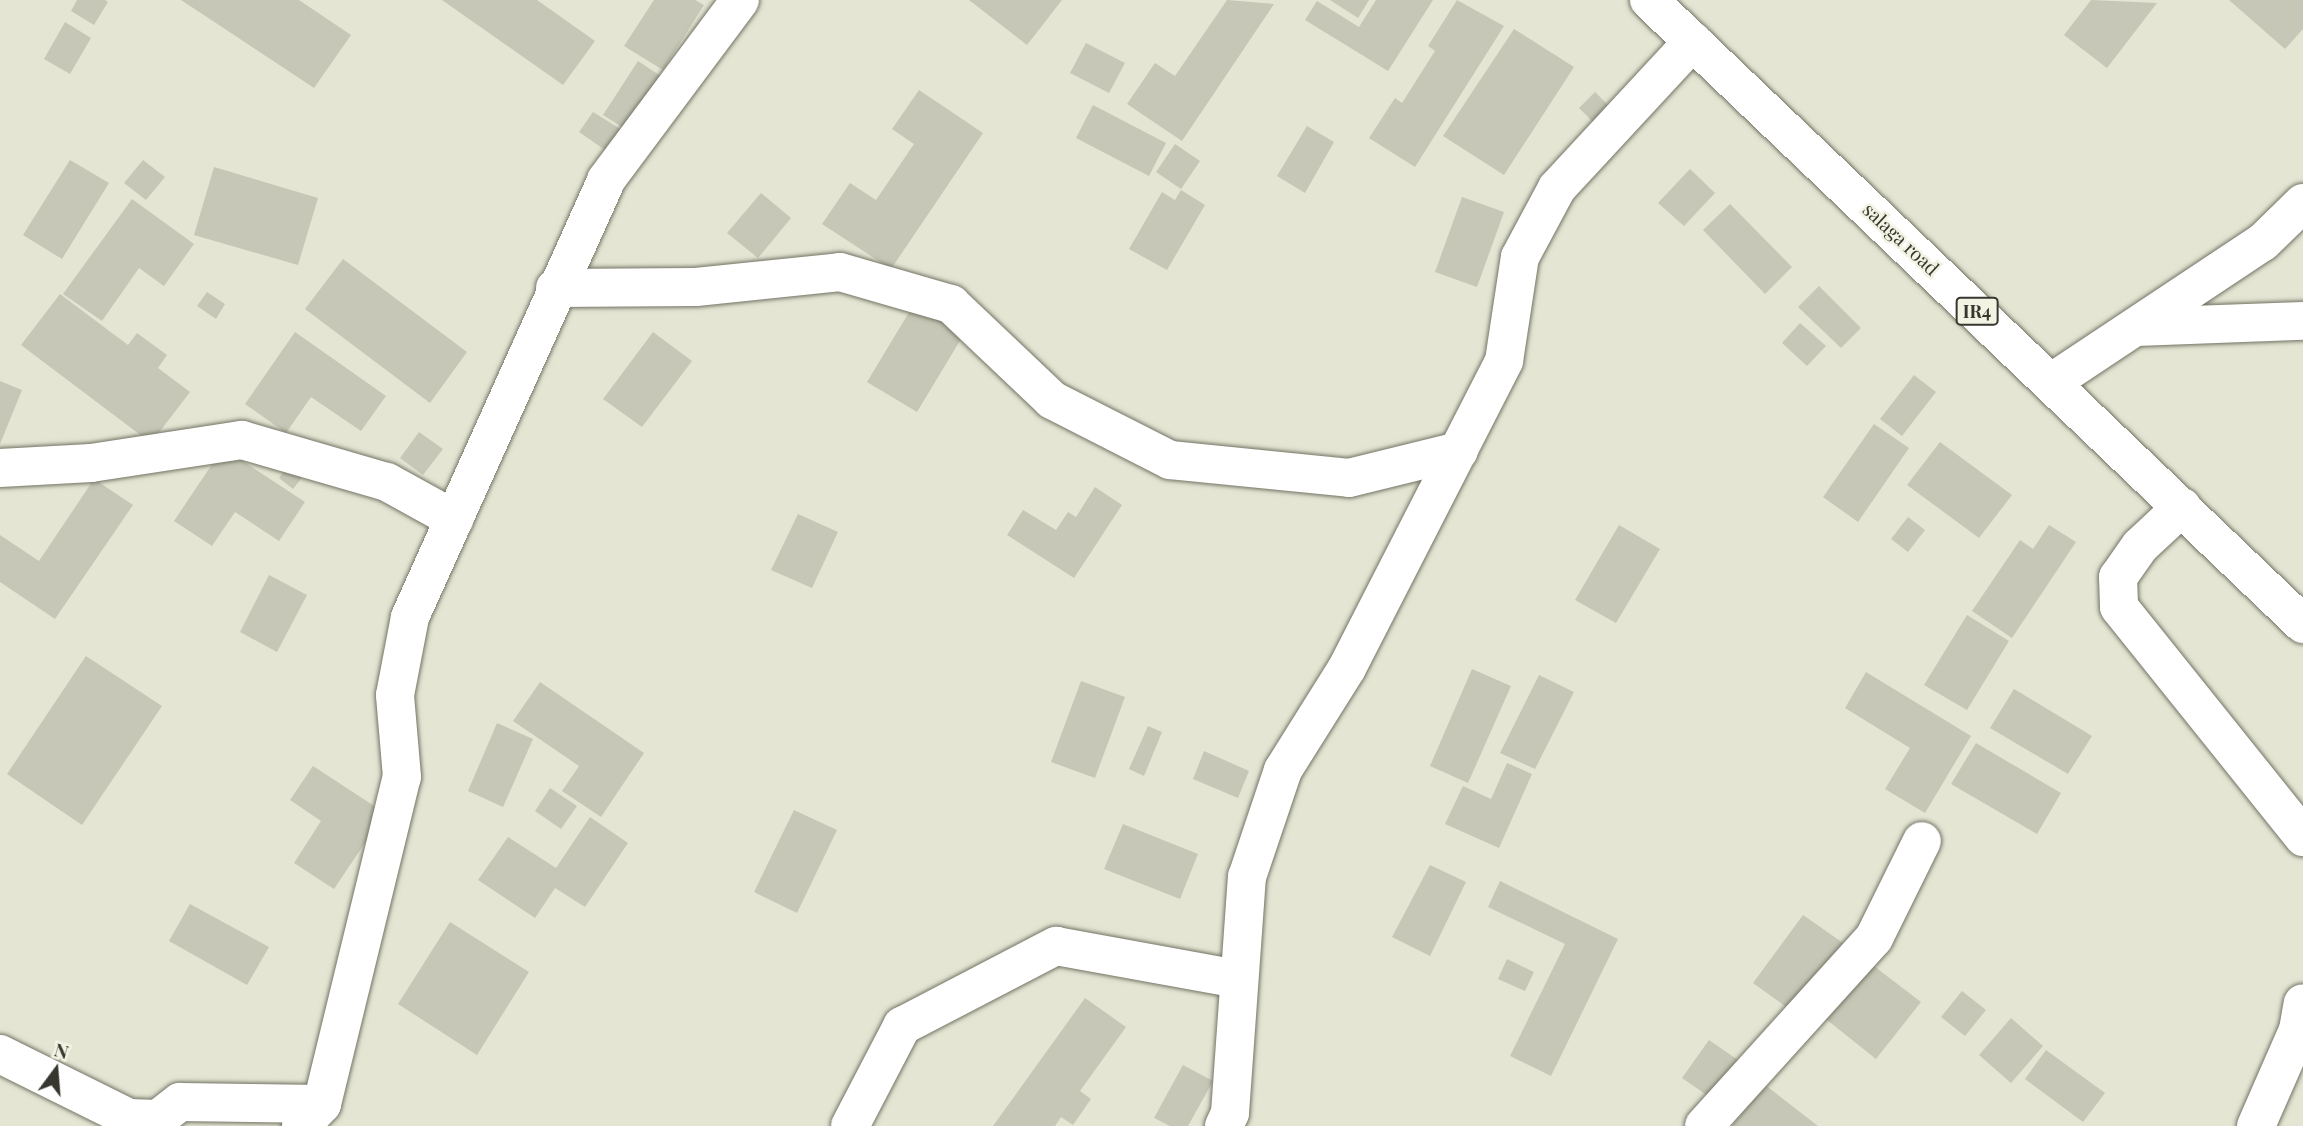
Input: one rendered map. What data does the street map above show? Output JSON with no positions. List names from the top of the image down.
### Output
{
  "streets": {
    "street": ["salaga road", "IR4"]
  },
  "north": "top"
}
